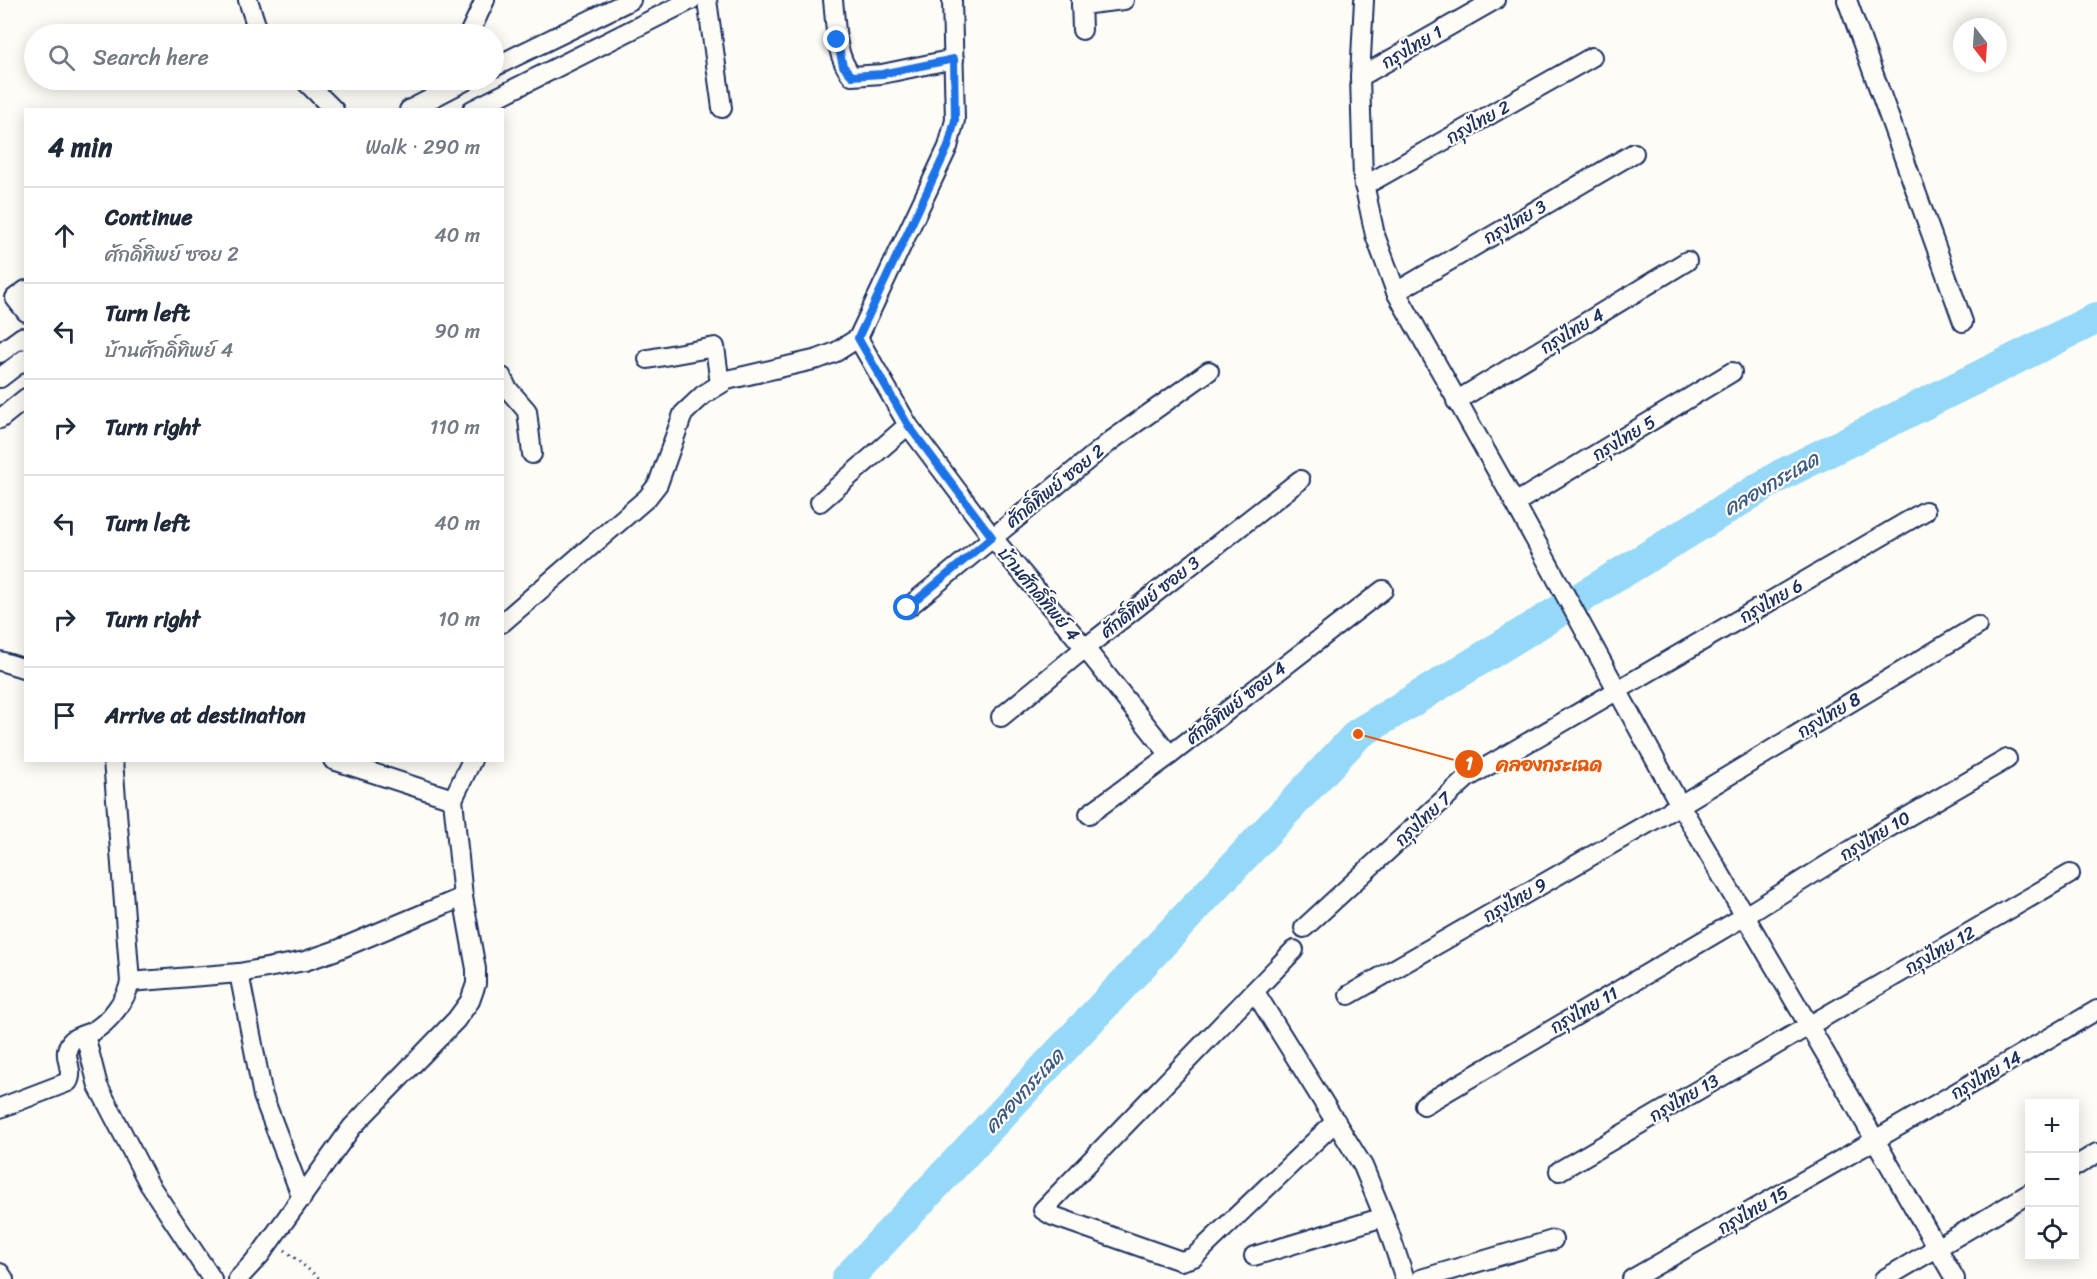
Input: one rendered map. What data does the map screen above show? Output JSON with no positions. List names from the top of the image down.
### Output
{
  "streets": {
    "street": [
      "กรุงไทย 1",
      "กรุงไทย 2",
      "กรุงไทย 3",
      "กรุงไทย 4",
      "กรุงไทย 5",
      "ศักดิ์ทิพย์ ซอย 2",
      "บ้านศักดิ์ทิพย์ 4",
      "ศักดิ์ทิพย์ ซอย 3",
      "กรุงไทย 6",
      "ศักดิ์ทิพย์ ซอย 4",
      "กรุงไทย 8",
      "กรุงไทย 7",
      "กรุงไทย 10",
      "กรุงไทย 9",
      "กรุงไทย 12",
      "กรุงไทย 11",
      "กรุงไทย 14",
      "กรุงไทย 13",
      "กรุงไทย 15"
    ]
  },
  "crossings": [
    ["ศักดิ์ทิพย์ ซอย 2", "บ้านศักดิ์ทิพย์ 4"],
    ["บ้านศักดิ์ทิพย์ 4", "ศักดิ์ทิพย์ ซอย 3"],
    ["บ้านศักดิ์ทิพย์ 4", "ศักดิ์ทิพย์ ซอย 4"],
    ["กรุงไทย 6", "กรุงไทย 7"],
    ["กรุงไทย 8", "กรุงไทย 9"],
    ["กรุงไทย 10", "กรุงไทย 11"],
    ["กรุงไทย 12", "กรุงไทย 13"],
    ["กรุงไทย 14", "กรุงไทย 15"]
  ],
  "water": ["คลองกระเฉด"],
  "places": ["คลองกระเฉด"],
  "north": "bottom",
  "page": {
    "search": "Search here",
    "heading": ["4 min", "Walk · 290 m"],
    "list": [
      ["Continue", "ศักดิ์ทิพย์ ซอย 2", "40 m"],
      ["Turn left", "บ้านศักดิ์ทิพย์ 4", "90 m"],
      ["Turn right", "110 m"],
      ["Turn left", "40 m"],
      ["Turn right", "10 m"],
      "Arrive at destination"
    ],
    "map_buttons": ["+", "−"]
  }
}
